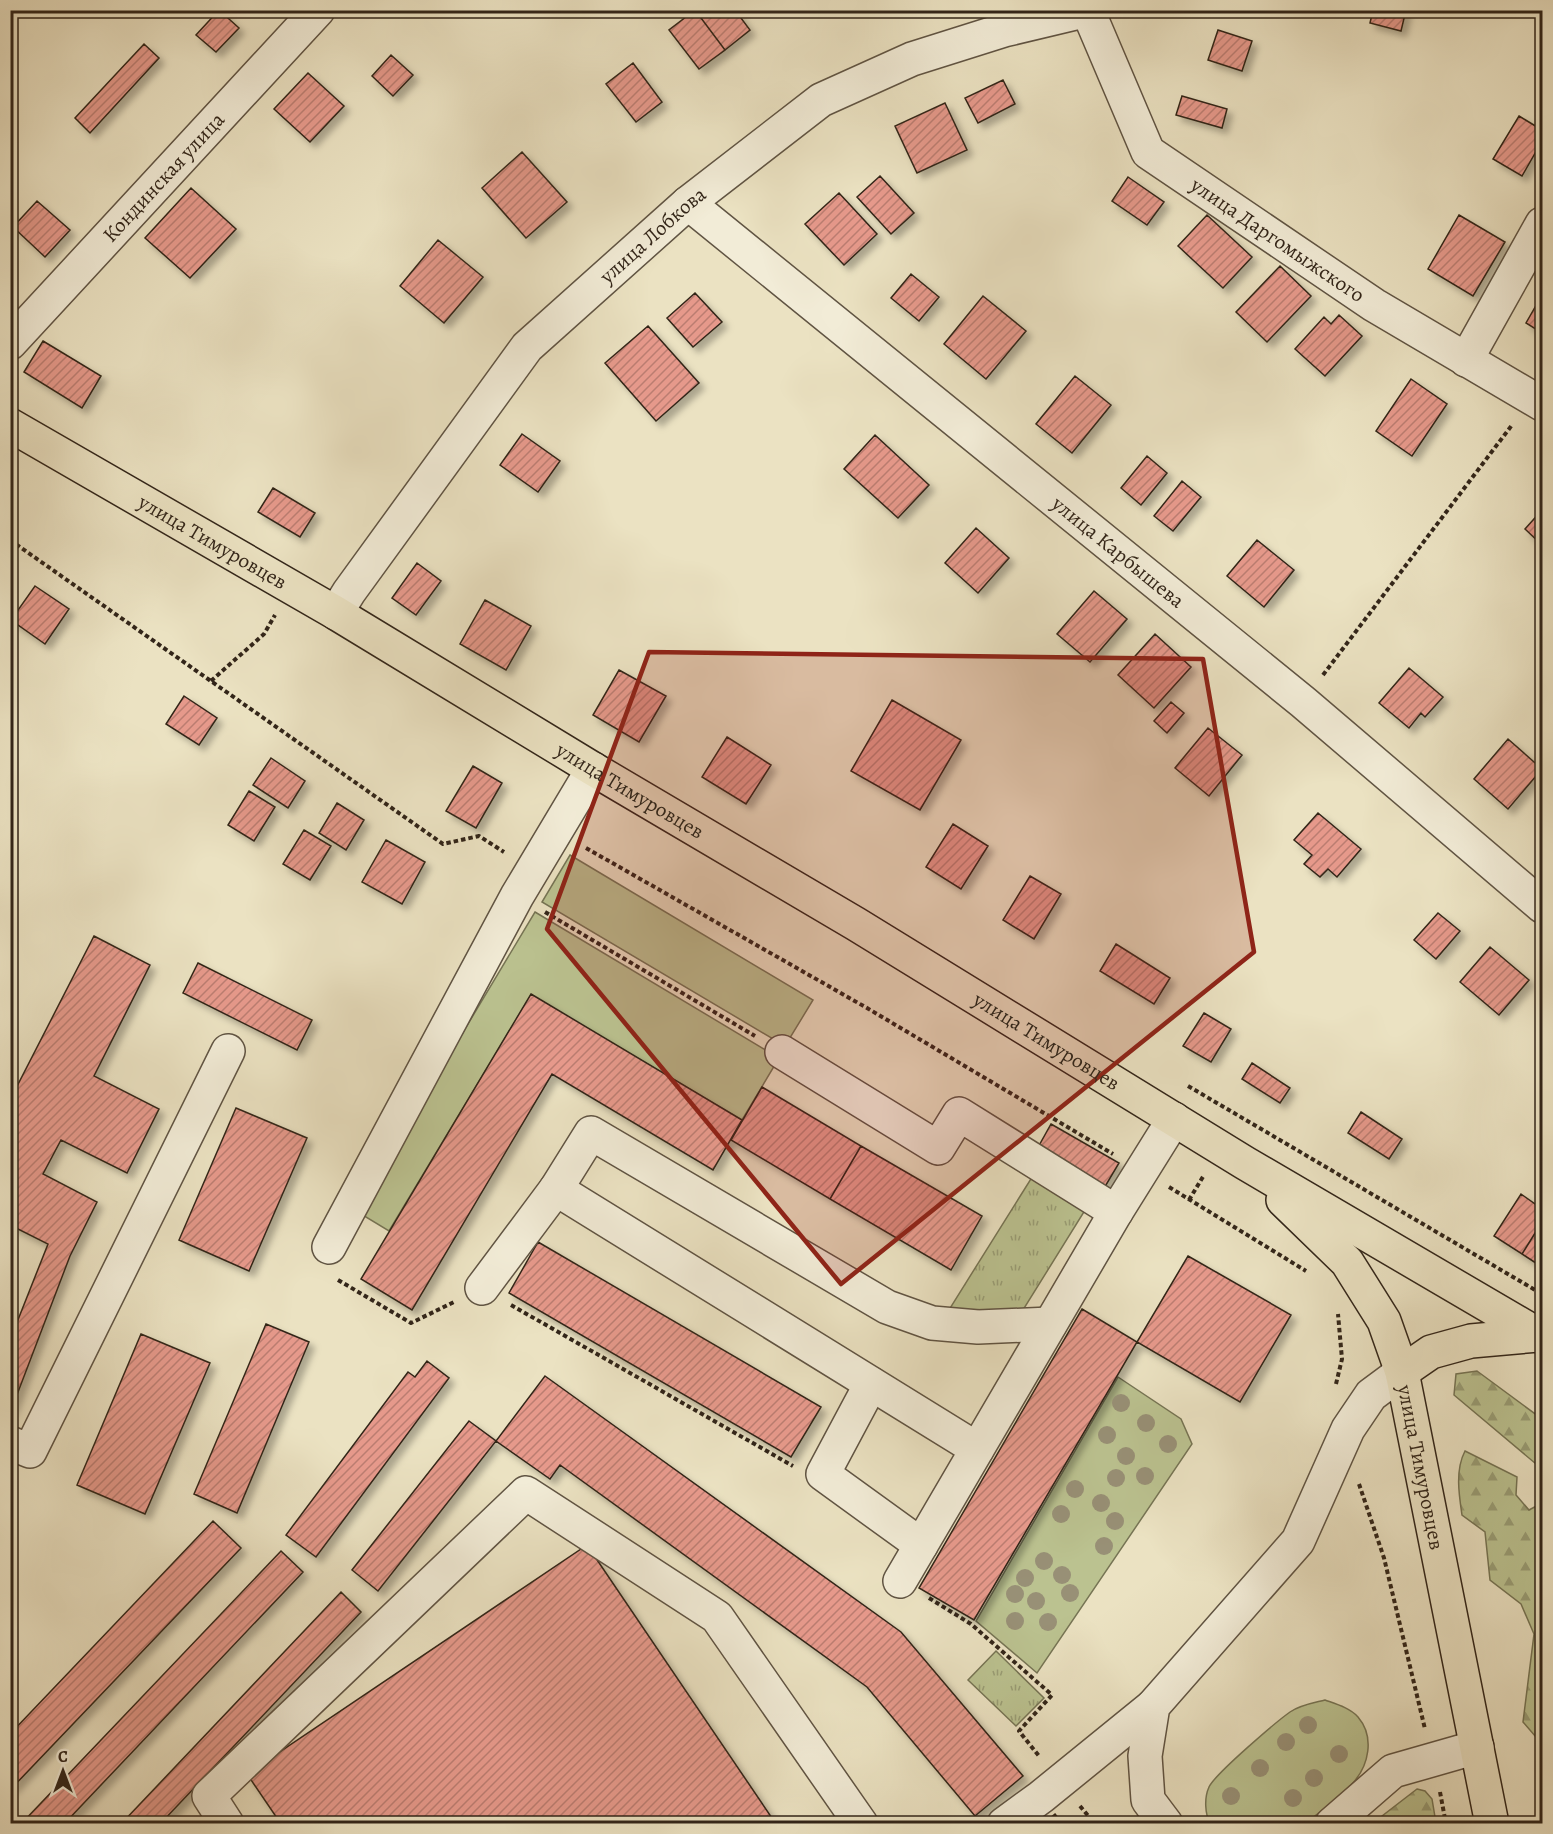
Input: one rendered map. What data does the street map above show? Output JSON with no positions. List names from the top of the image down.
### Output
{
  "streets": {
    "main road": ["улица Тимуровцев"],
    "street": [
      "Кондинская улица",
      "улица Лобкова",
      "улица Даргомыжского",
      "улица Карбышева"
    ]
  },
  "crossings": [
    ["улица Лобкова", "улица Даргомыжского"],
    ["улица Лобкова", "улица Тимуровцев"],
    ["улица Лобкова", "улица Карбышева"]
  ],
  "north": "top"
}
